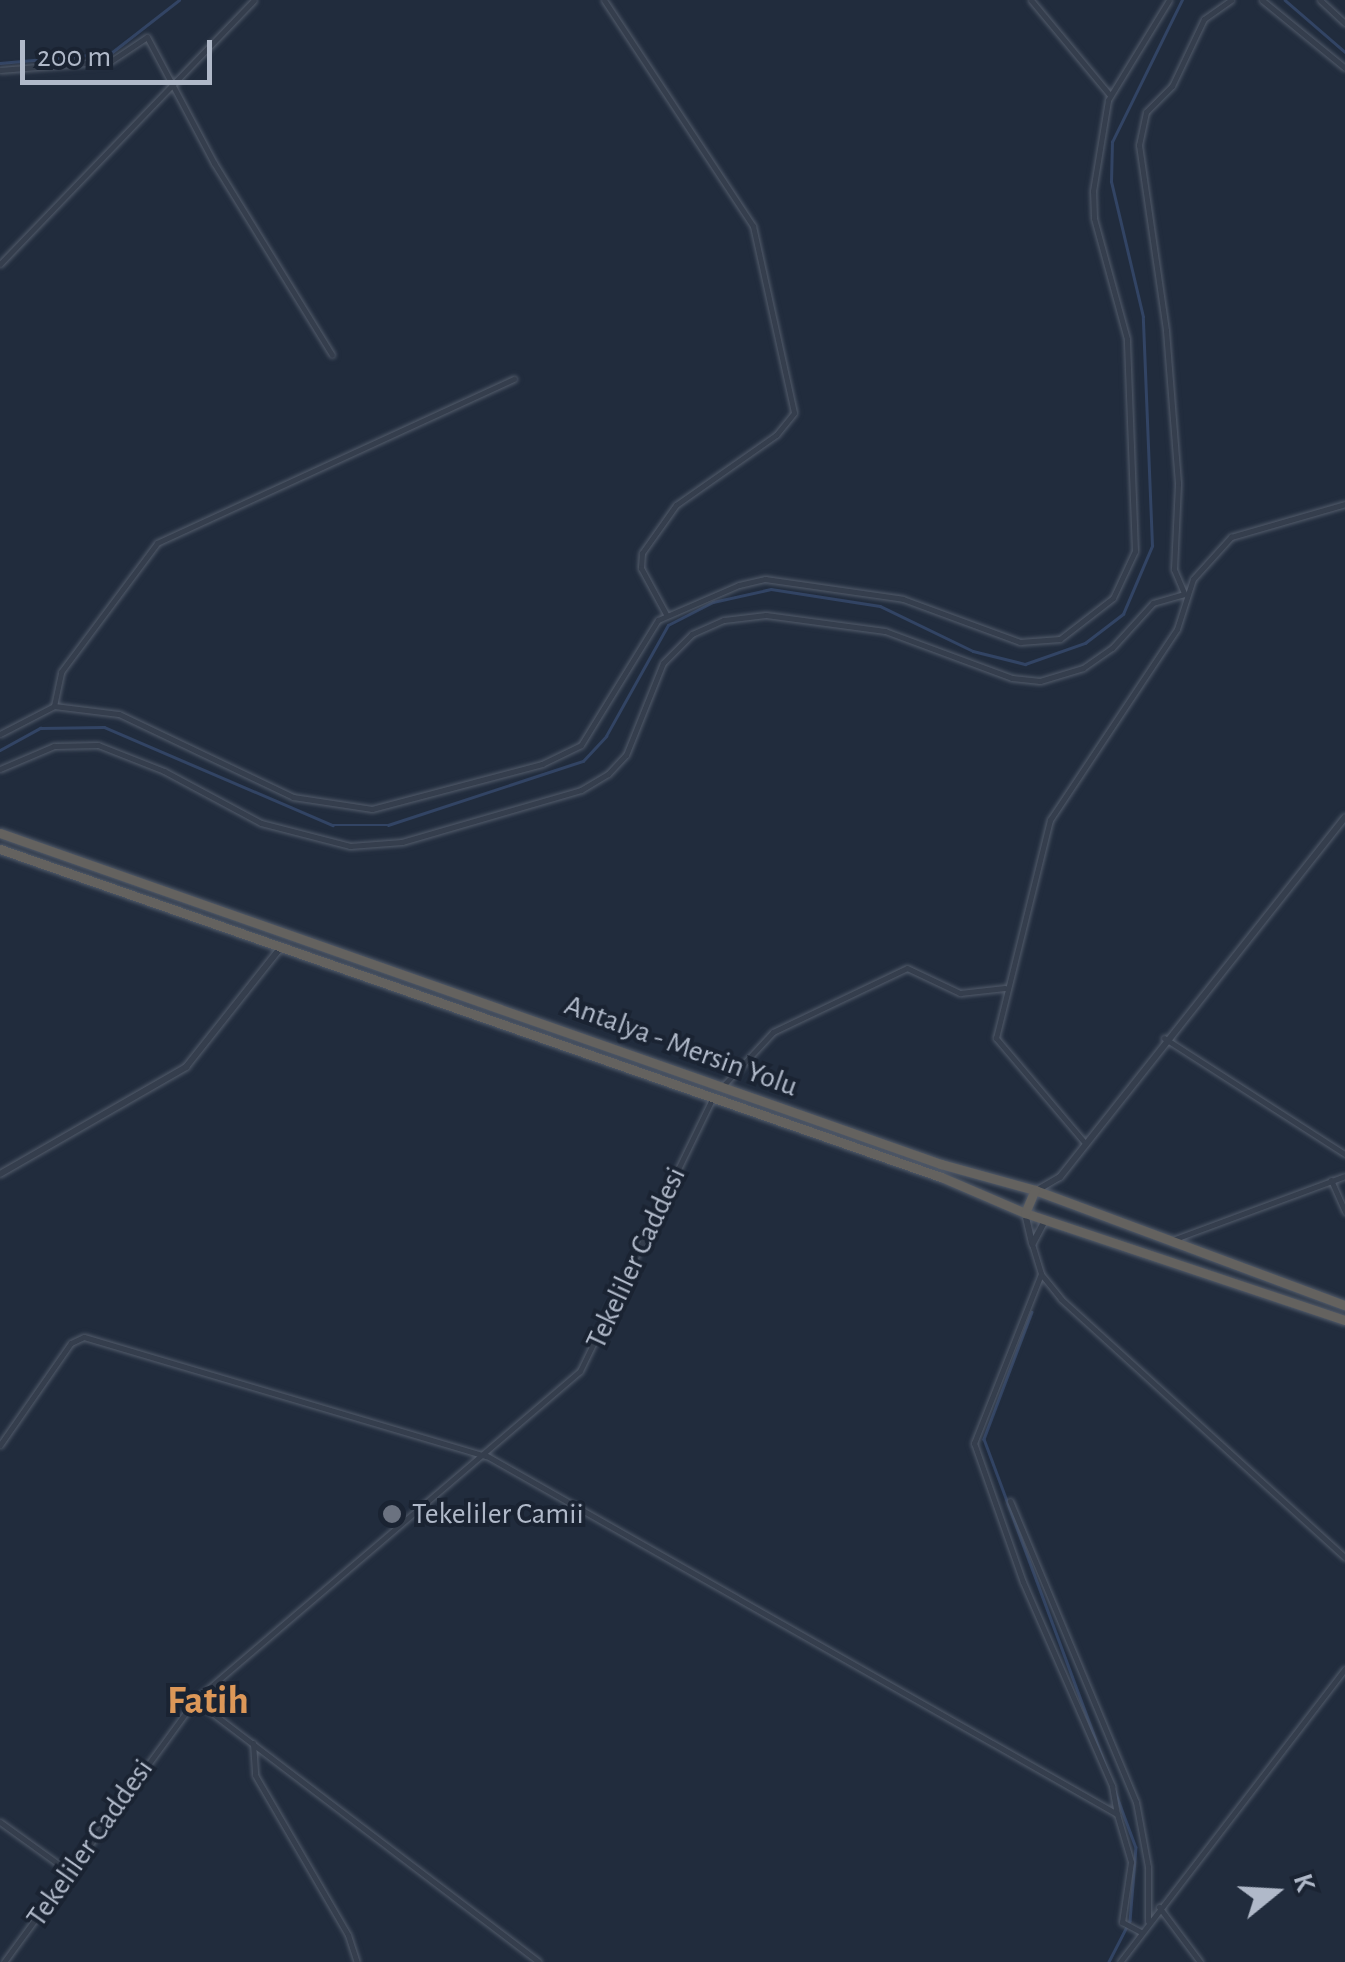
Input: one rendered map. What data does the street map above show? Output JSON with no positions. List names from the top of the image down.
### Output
{
  "streets": {
    "highway": ["Antalya - Mersin Yolu"],
    "street": ["Tekeliler Caddesi"]
  },
  "crossings": [
    ["Antalya - Mersin Yolu", "Tekeliler Caddesi"]
  ],
  "districts": ["Fatih"],
  "places": ["Tekeliler Camii"],
  "scale_bar": "200 m",
  "north": "right"
}
